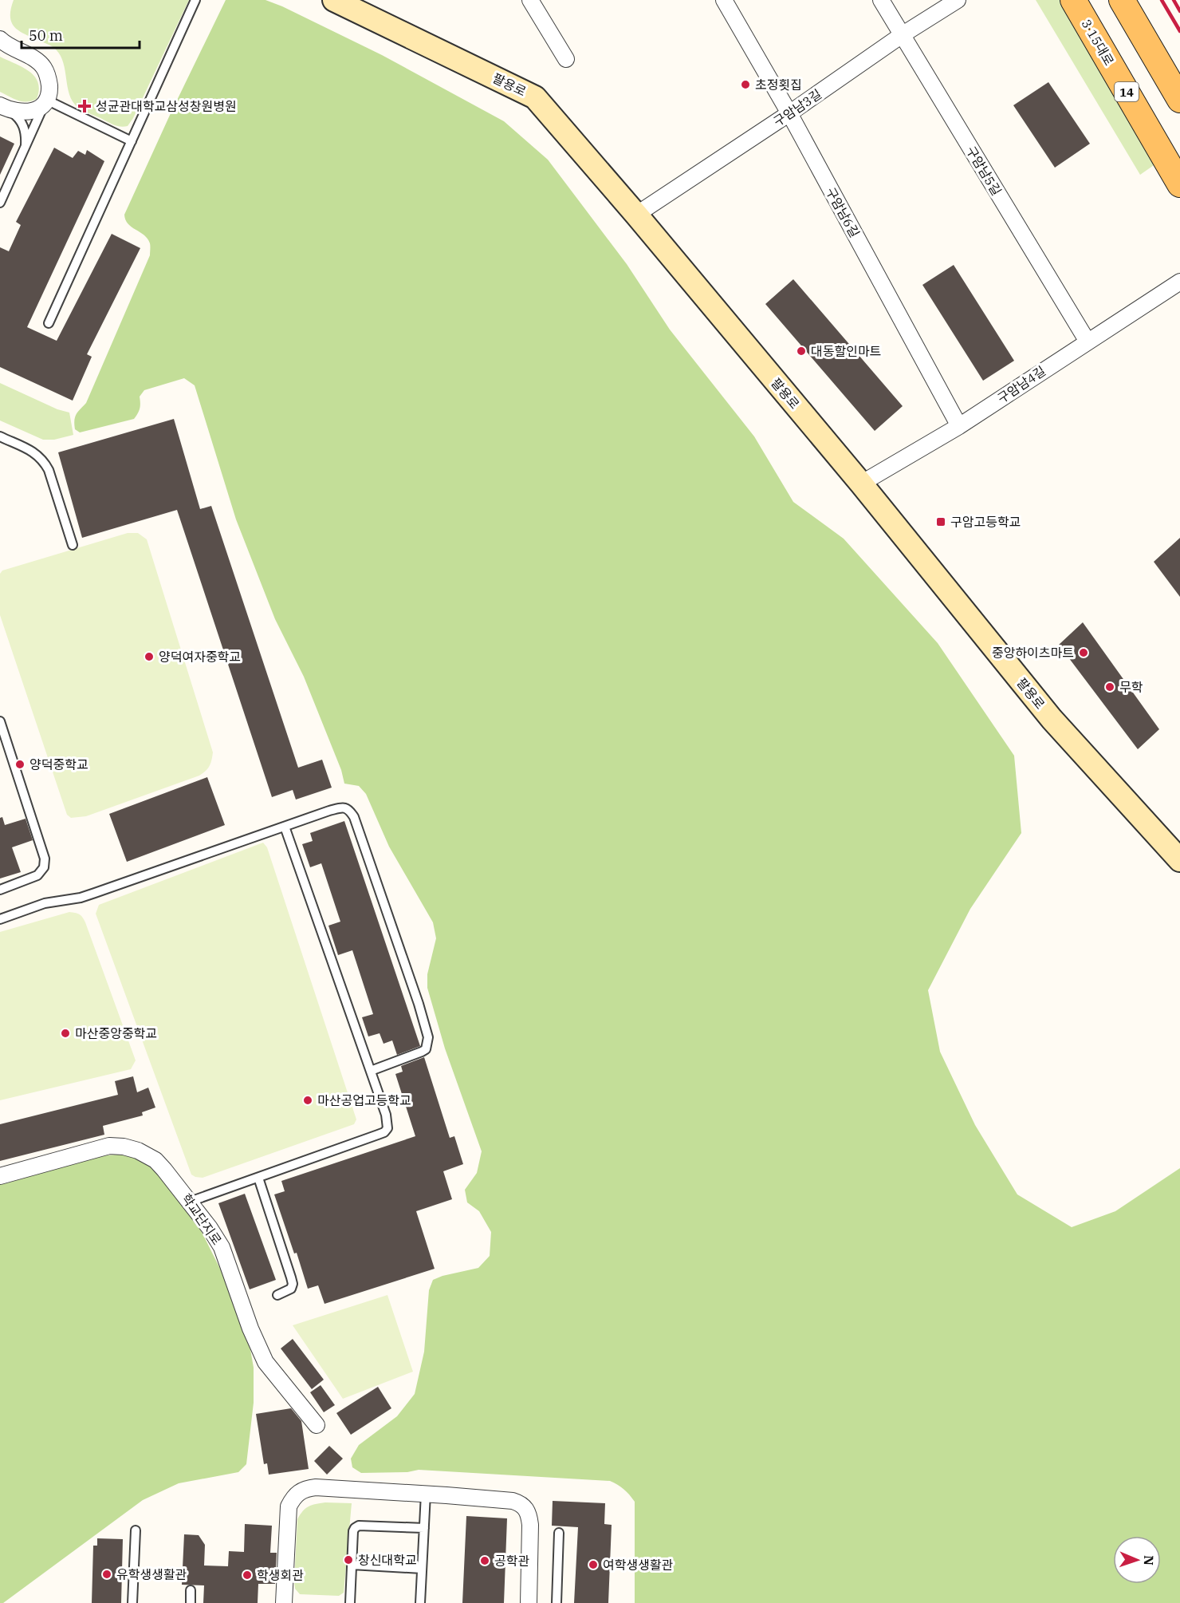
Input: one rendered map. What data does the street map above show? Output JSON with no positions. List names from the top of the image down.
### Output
{
  "streets": {
    "main road": ["3·15대로", "팔용로", "14"],
    "street": [
      "구암남3길",
      "구암남5길",
      "구암남6길",
      "구암남4길",
      "학교단지로"
    ]
  },
  "crossings": [
    ["팔용로", "구암남3길"],
    ["팔용로", "구암남4길"],
    ["구암남3길", "구암남5길"],
    ["구암남3길", "구암남6길"],
    ["구암남5길", "구암남4길"],
    ["구암남6길", "구암남4길"]
  ],
  "places": {
    "other": [
      "초정횟집",
      "대동할인마트",
      "중앙하이츠마트",
      "양덕여자중학교",
      "무학",
      "양덕중학교",
      "마산중앙중학교",
      "마산공업고등학교",
      "창신대학교",
      "공학관",
      "여학생생활관",
      "유학생생활관",
      "학생회관"
    ],
    "health": ["성균관대학교삼성창원병원"],
    "transit": ["구암고등학교"]
  },
  "scale_bar": "50 m",
  "north": "right"
}
